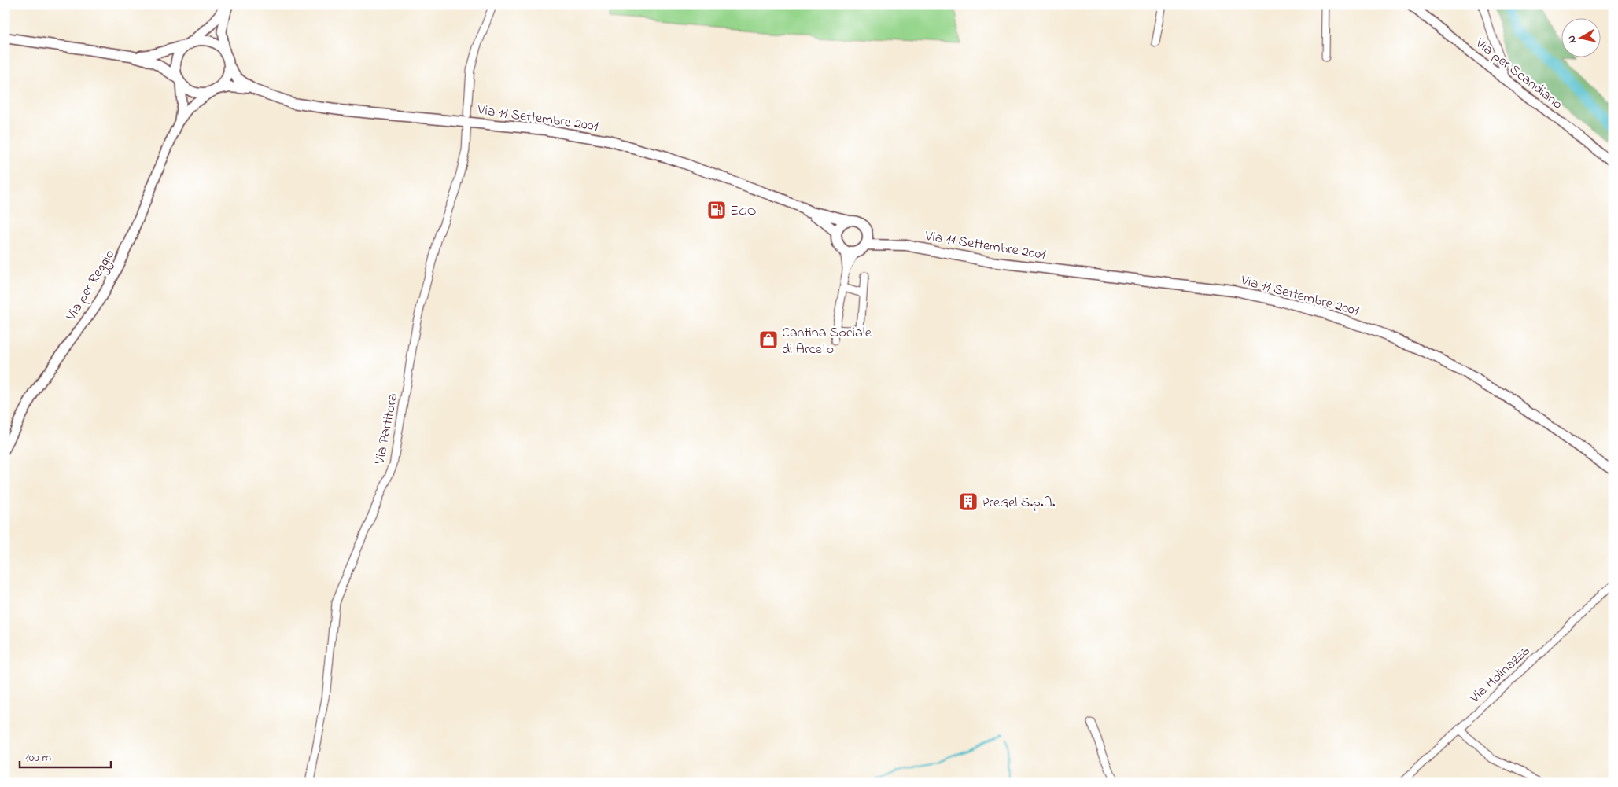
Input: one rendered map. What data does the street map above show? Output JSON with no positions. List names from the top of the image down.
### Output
{
  "streets": {
    "main road": ["Via 11 Settembre 2001"],
    "street": [
      "Via per Scandiano",
      "Via per Reggio",
      "Via Partitora",
      "Via Molinazza"
    ]
  },
  "crossings": [
    ["Via 11 Settembre 2001", "Via per Reggio"],
    ["Via 11 Settembre 2001", "Via Partitora"]
  ],
  "places": {
    "fuel station": ["EGO"],
    "shop": ["Cantina Sociale di Arceto"],
    "building": ["PreGel S.p.A."]
  },
  "scale_bar": "100 m",
  "north": "left"
}
